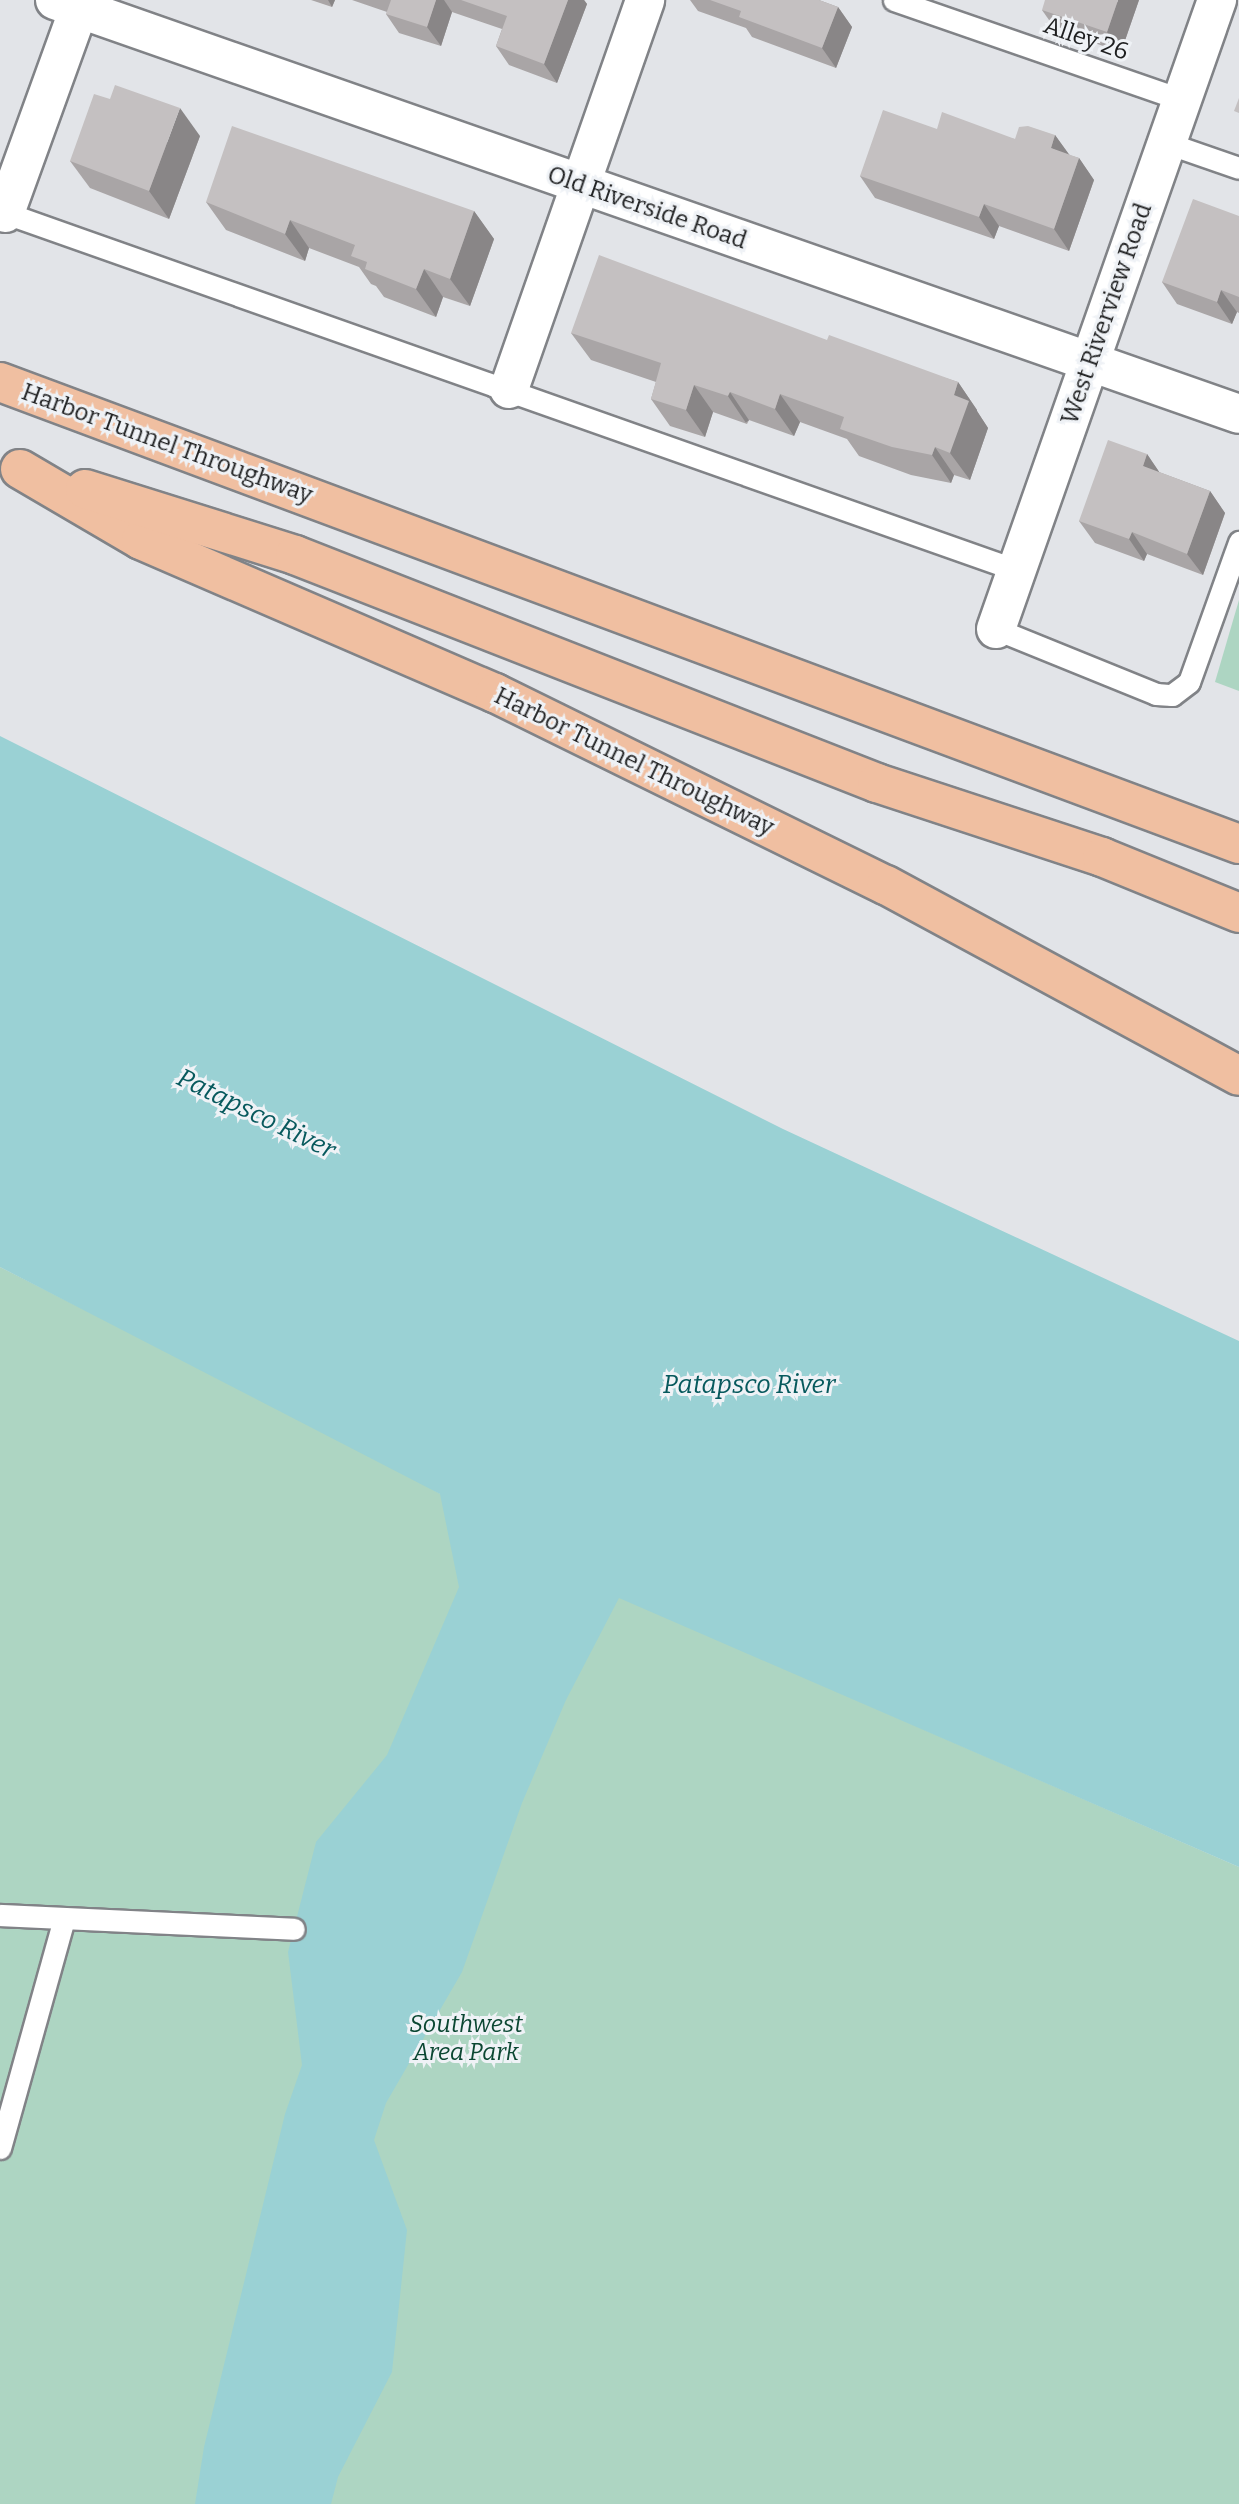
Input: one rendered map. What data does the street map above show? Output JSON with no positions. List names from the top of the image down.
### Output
{
  "streets": {
    "highway": ["Harbor Tunnel Throughway"],
    "street": ["Old Riverside Road", "West Riverview Road"],
    "lane": ["Alley 26"]
  },
  "crossings": [
    ["Alley 26", "West Riverview Road"],
    ["Old Riverside Road", "West Riverview Road"]
  ],
  "water": ["Patapsco River"],
  "parks": ["Southwest Area Park"]
}
